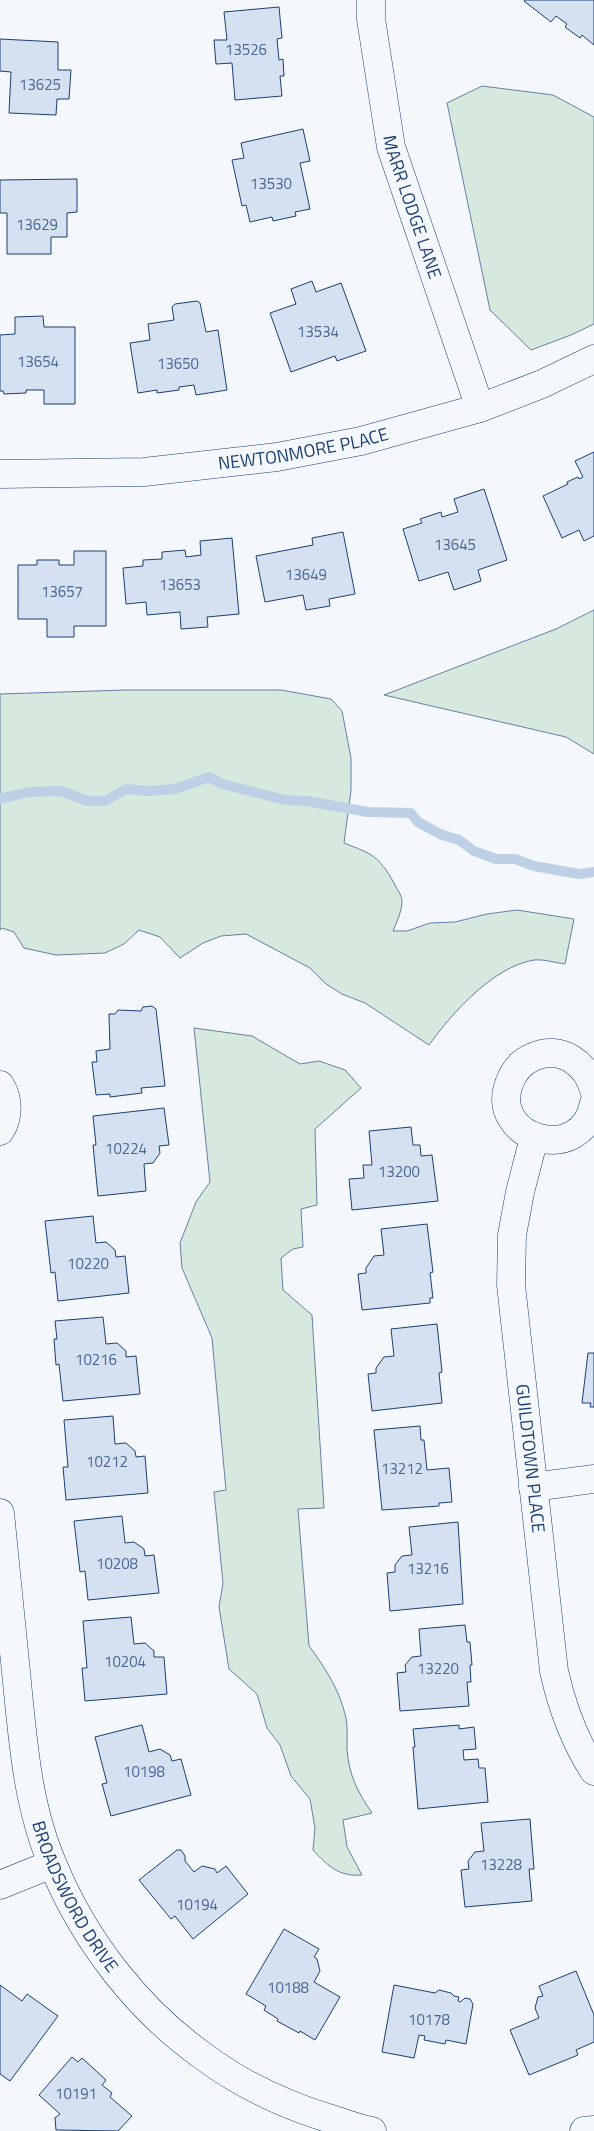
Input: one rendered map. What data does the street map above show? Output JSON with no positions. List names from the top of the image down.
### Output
{
  "streets": {
    "street": [
      "MARR LODGE LANE",
      "NEWTONMORE PLACE",
      "GUILDTOWN PLACE",
      "BROADSWORD DRIVE"
    ]
  },
  "crossings": [
    ["MARR LODGE LANE", "NEWTONMORE PLACE"]
  ],
  "house_numbers": [
    "13526",
    "13625",
    "13530",
    "13629",
    "13534",
    "13654",
    "13650",
    "13645",
    "13649",
    "13653",
    "13657",
    "10224",
    "13200",
    "10220",
    "10216",
    "10212",
    "13212",
    "10208",
    "13216",
    "10204",
    "13220",
    "10198",
    "13228",
    "10194",
    "10188",
    "10178",
    "10191"
  ]
}
